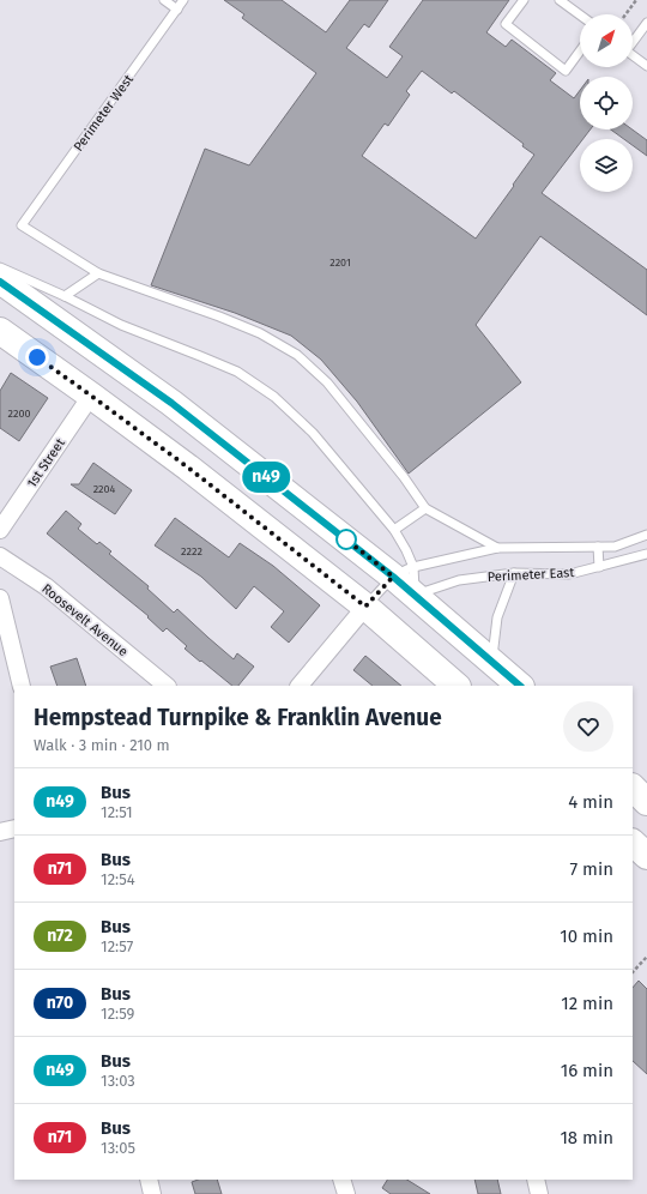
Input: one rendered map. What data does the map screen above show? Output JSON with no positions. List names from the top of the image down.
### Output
{
  "streets": {
    "street": ["1st Street", "Roosevelt Avenue"],
    "lane": ["Perimeter West", "Perimeter East"]
  },
  "lines": ["bus line n49"],
  "house_numbers": [
    "2201",
    "2200",
    "2204",
    "2222"
  ],
  "north": "top right",
  "page": {
    "on_map": "n49",
    "heading": ["Hempstead Turnpike & Franklin Avenue", "Walk · 3 min · 210 m"],
    "list": [
      {
        "mark": "n49",
        "name": "Bus",
        "note": "12:51",
        "value": "4 min"
      },
      {
        "mark": "n71",
        "name": "Bus",
        "note": "12:54",
        "value": "7 min"
      },
      {
        "mark": "n72",
        "name": "Bus",
        "note": "12:57",
        "value": "10 min"
      },
      {
        "mark": "n70",
        "name": "Bus",
        "note": "12:59",
        "value": "12 min"
      },
      {
        "mark": "n49",
        "name": "Bus",
        "note": "13:03",
        "value": "16 min"
      },
      {
        "mark": "n71",
        "name": "Bus",
        "note": "13:05",
        "value": "18 min"
      }
    ]
  }
}
